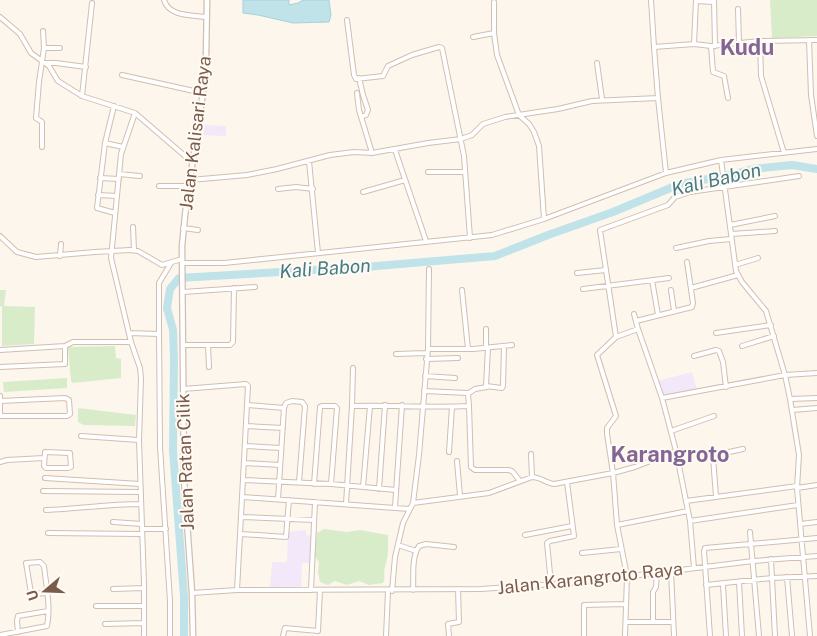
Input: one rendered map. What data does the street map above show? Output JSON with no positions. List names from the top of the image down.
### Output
{
  "streets": {
    "street": ["Jalan Kalisari Raya", "Jalan Ratan Cilik", "Jalan Karangroto Raya"]
  },
  "crossings": [
    ["Jalan Kalisari Raya", "Jalan Ratan Cilik"],
    ["Jalan Ratan Cilik", "Jalan Karangroto Raya"]
  ],
  "districts": ["Kudu", "Karangroto"],
  "water": ["Kali Babon"],
  "north": "left"
}
